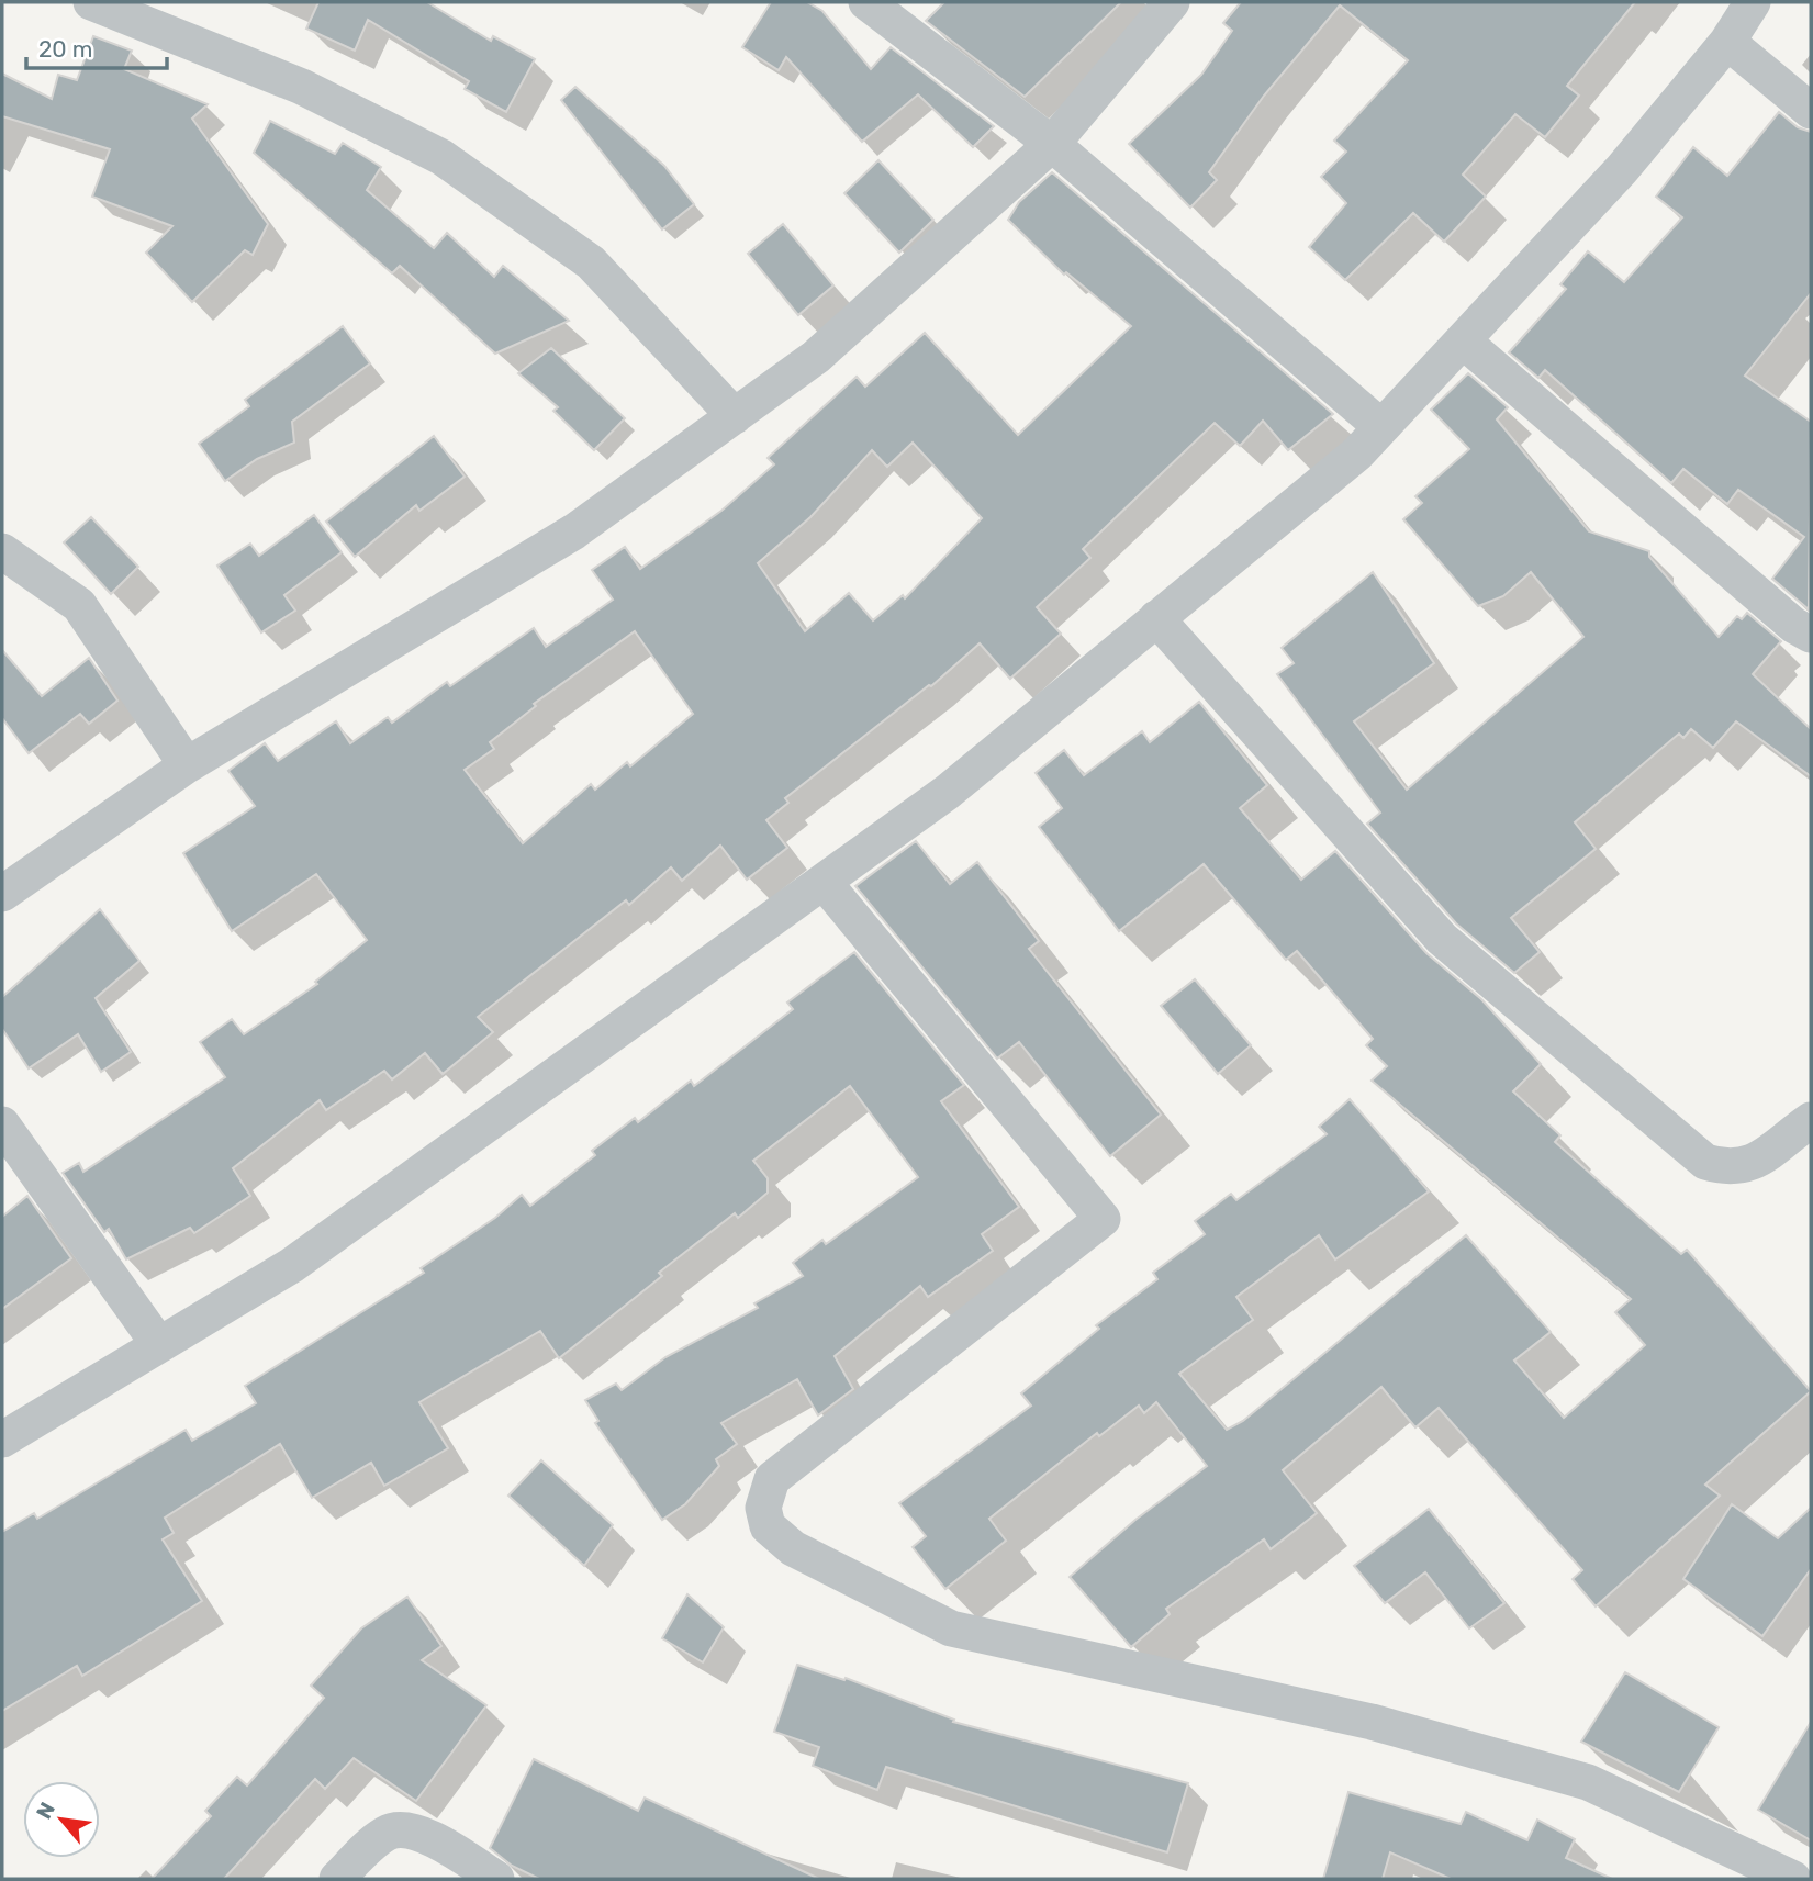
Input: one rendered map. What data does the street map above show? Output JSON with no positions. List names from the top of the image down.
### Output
{
  "scale_bar": "20 m",
  "north": "top left"
}
